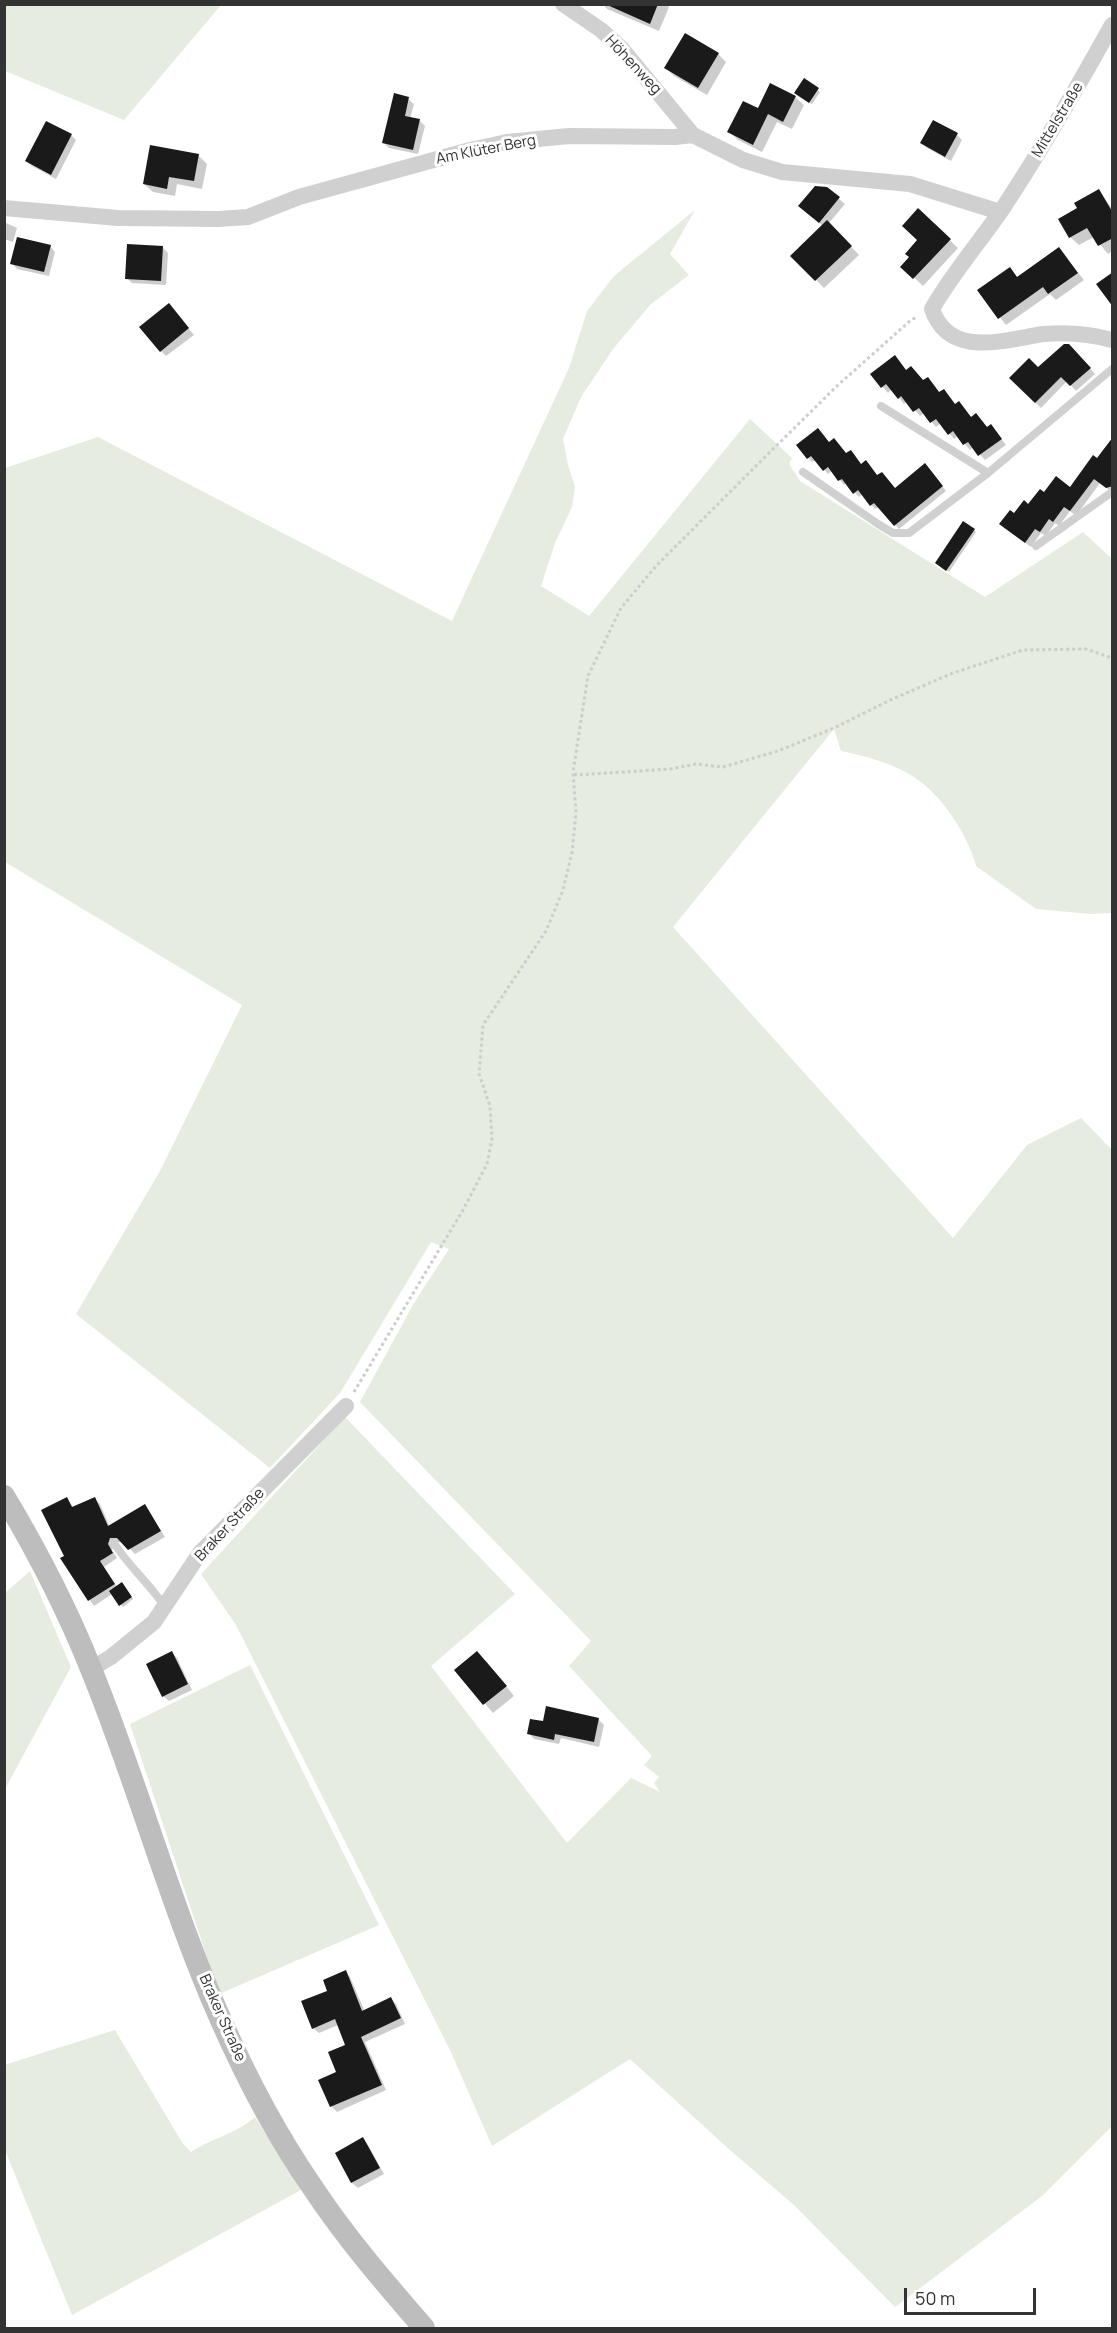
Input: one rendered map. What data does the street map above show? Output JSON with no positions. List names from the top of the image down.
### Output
{
  "streets": {
    "street": [
      "Höhenweg",
      "Mittelstraße",
      "Am Klüter Berg",
      "Braker Straße"
    ]
  },
  "crossings": [
    ["Höhenweg", "Am Klüter Berg"],
    ["Mittelstraße", "Am Klüter Berg"]
  ],
  "scale_bar": "50 m"
}
